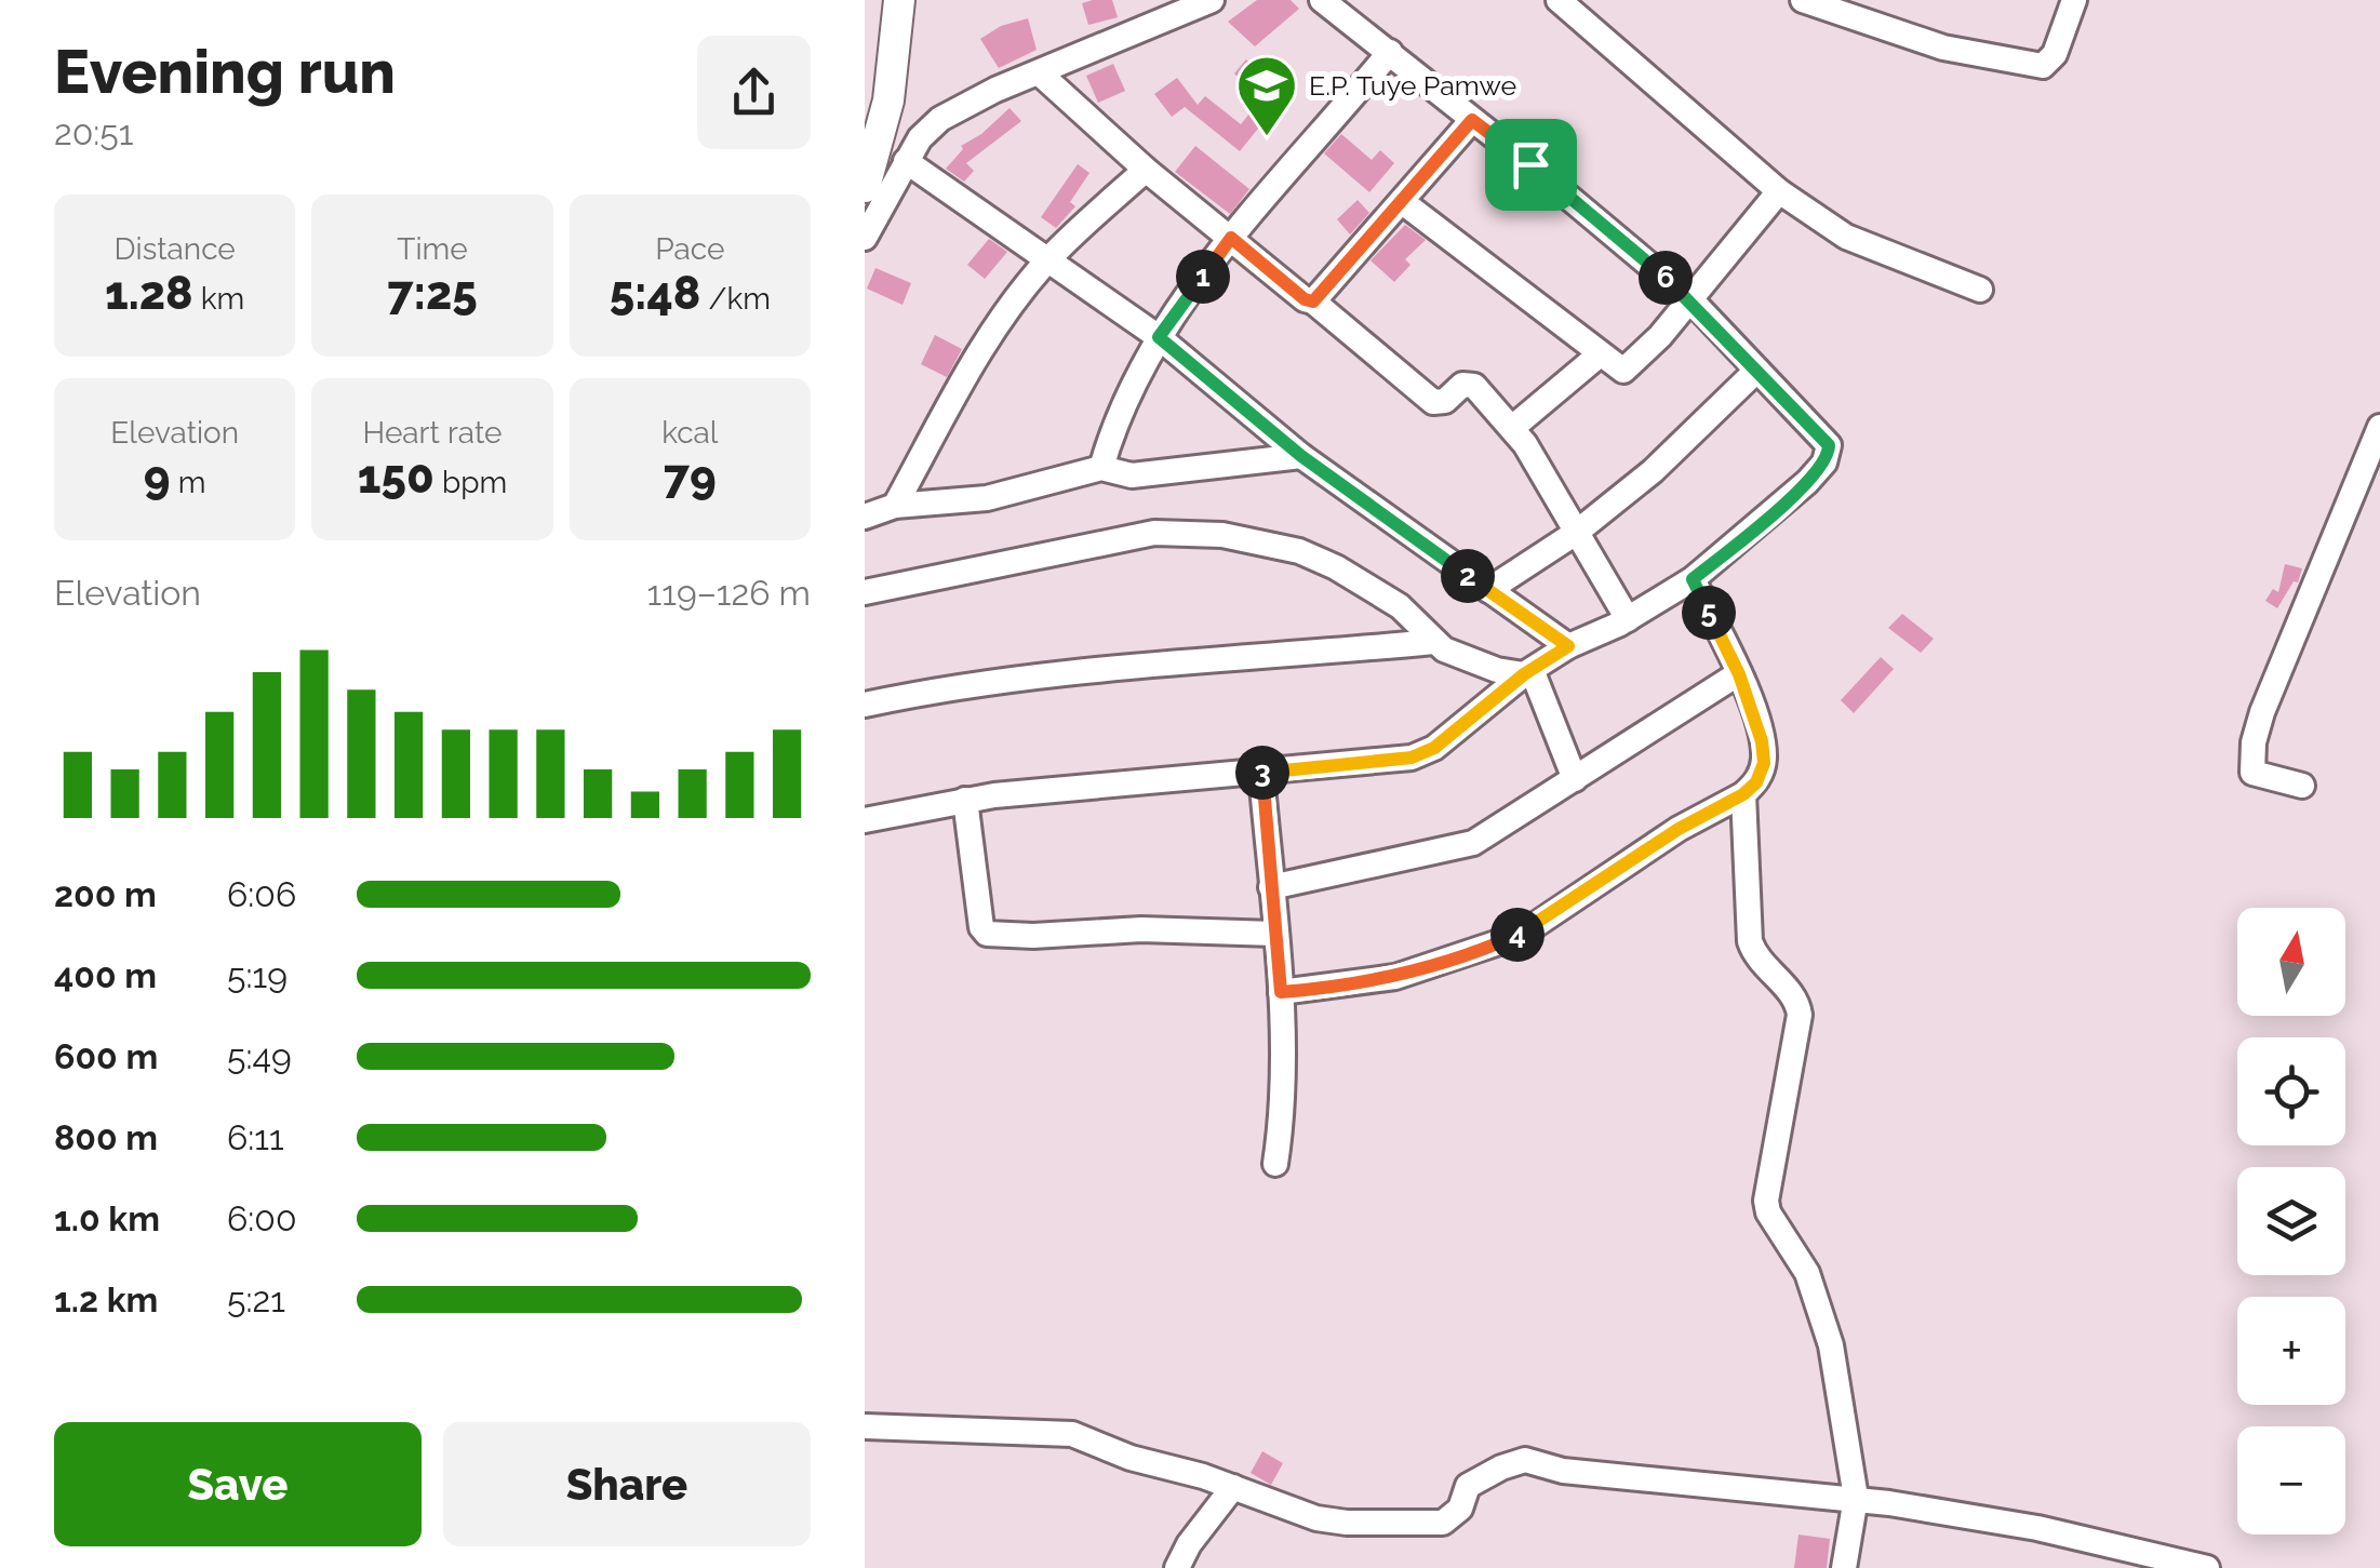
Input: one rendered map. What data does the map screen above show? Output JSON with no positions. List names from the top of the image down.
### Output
{
  "places": {
    "school or university": ["E.P. Tuye Pamwe"]
  },
  "north": "top",
  "page": {
    "heading": ["Evening run", "20:51"],
    "stats": [
      ["Distance", "1.28 km"],
      ["Time", "7:25"],
      ["Pace", "5:48 /km"],
      ["Elevation", "9 m"],
      ["Heart rate", "150 bpm"],
      ["kcal", "79"]
    ],
    "pins": [
      "1",
      "6",
      "2",
      "5",
      "3",
      "4"
    ],
    "chart": ["Elevation", "119–126 m"],
    "list": [
      {
        "name": "200 m",
        "note": "6:06"
      },
      {
        "name": "400 m",
        "note": "5:19"
      },
      {
        "name": "600 m",
        "note": "5:49"
      },
      {
        "name": "800 m",
        "note": "6:11"
      },
      {
        "name": "1.0 km",
        "note": "6:00"
      },
      {
        "name": "1.2 km",
        "note": "5:21"
      }
    ],
    "map_buttons": ["+", "−"],
    "buttons": ["Save", "Share"]
  }
}
